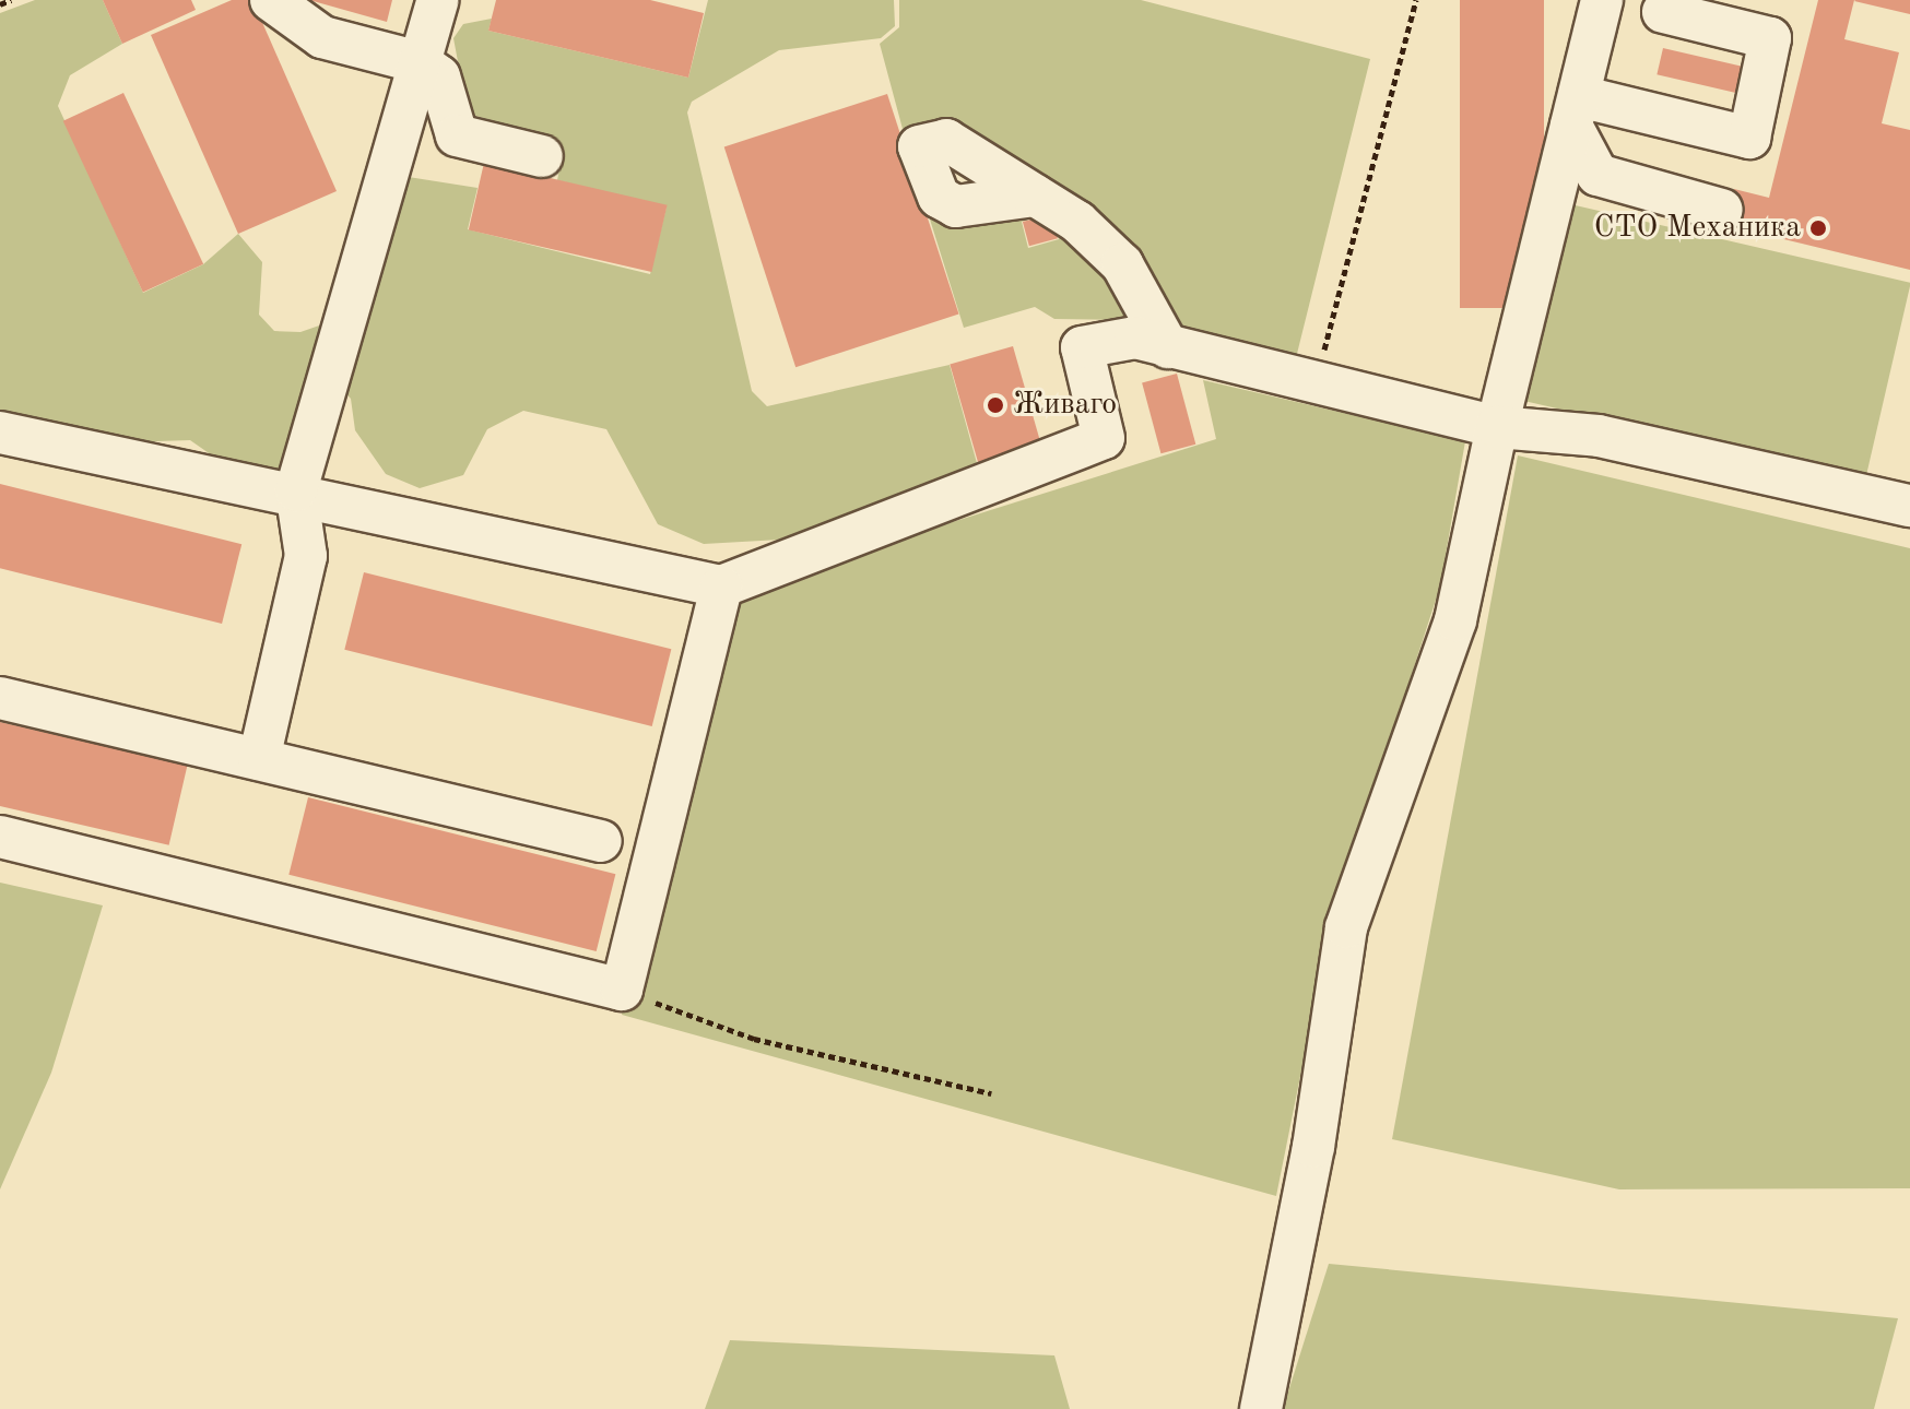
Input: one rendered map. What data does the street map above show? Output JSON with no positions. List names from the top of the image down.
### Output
{
  "places": ["СТО Механика", "Живаго"]
}
